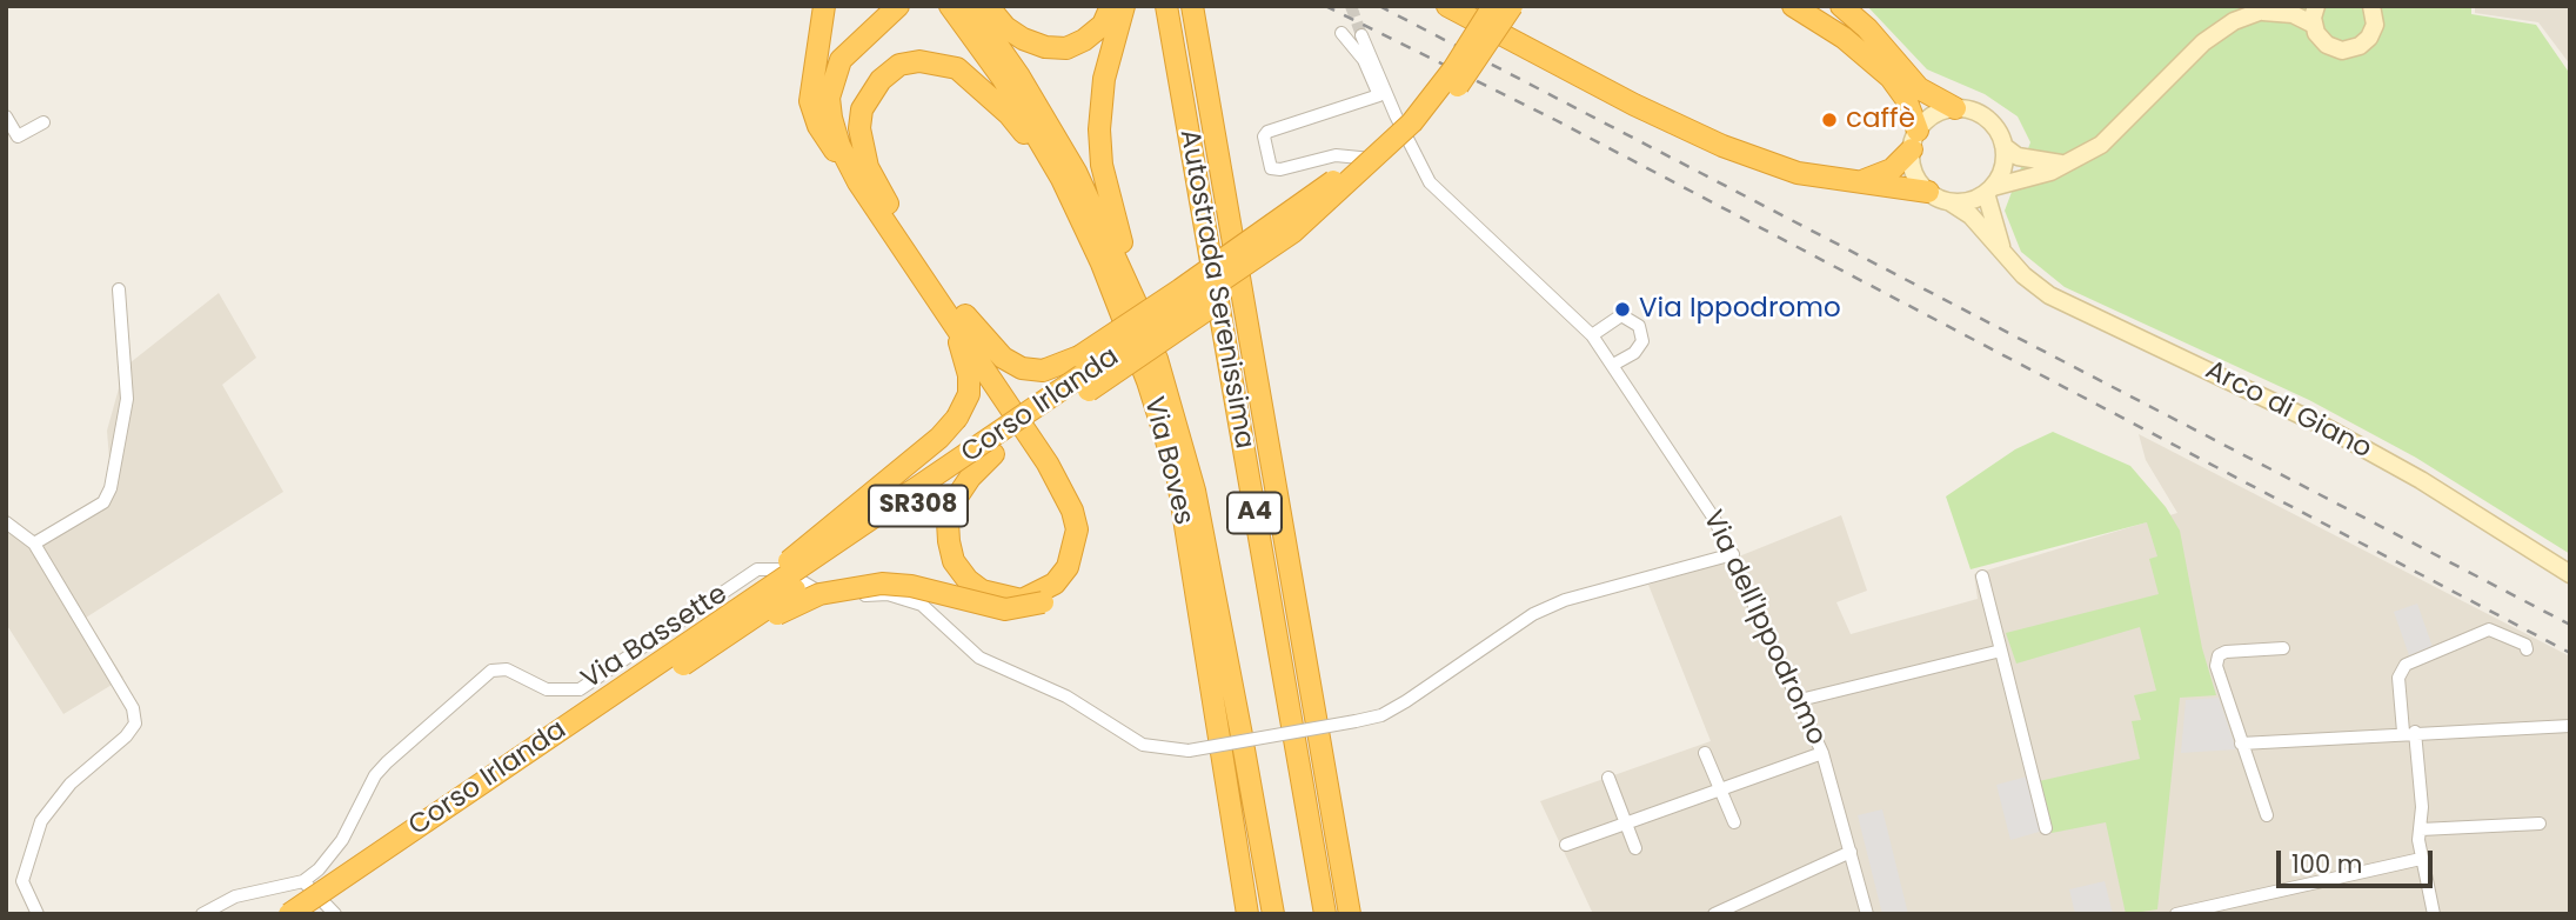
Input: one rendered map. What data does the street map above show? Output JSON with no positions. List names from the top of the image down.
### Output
{
  "streets": {
    "highway": [
      "Autostrada Serenissima",
      "Corso Irlanda",
      "Via Boves",
      "SR308",
      "A4"
    ],
    "main road": ["Arco di Giano"],
    "street": ["Via dell'Ippodromo", "Via Bassette"]
  },
  "crossings": [
    ["Corso Irlanda", "Via dell'Ippodromo"],
    ["Via dell'Ippodromo", "Via Bassette"]
  ],
  "places": ["caffè", "Via Ippodromo"],
  "scale_bar": "100 m"
}
